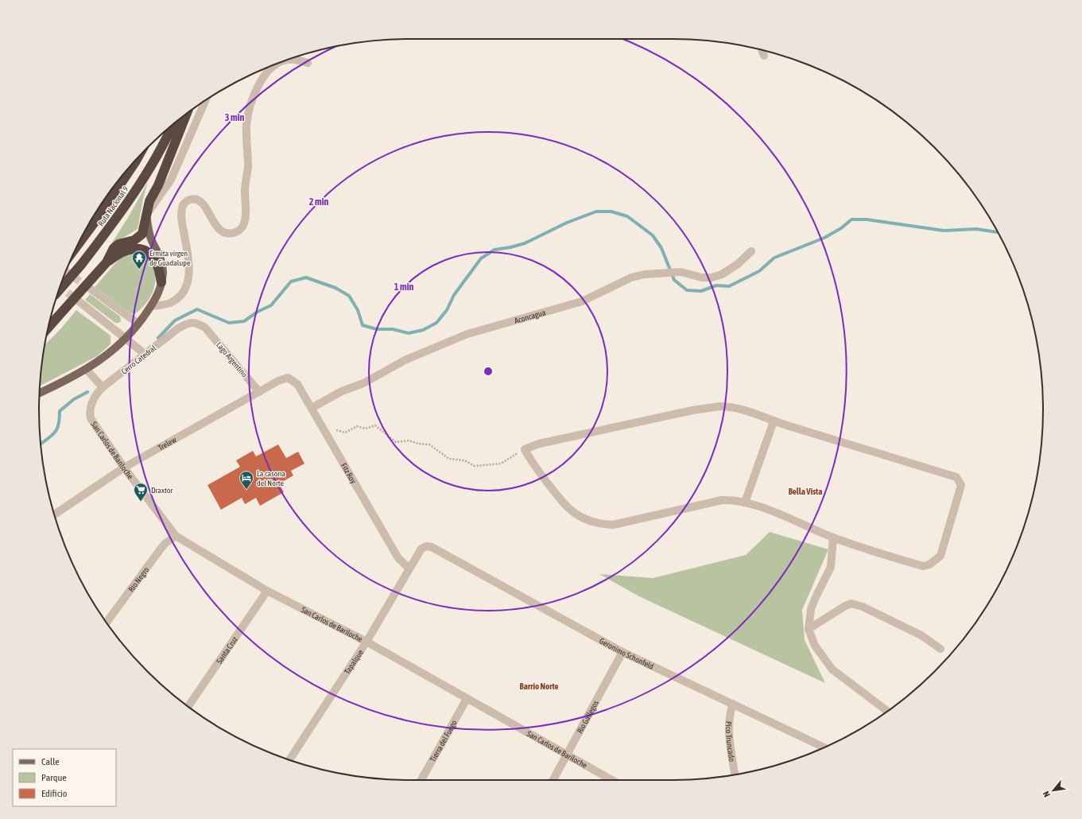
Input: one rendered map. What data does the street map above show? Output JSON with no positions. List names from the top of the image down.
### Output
{
  "streets": {
    "highway": ["Ruta Nacional 9"],
    "street": [
      "Aconcagua",
      "Cerro Catedral",
      "Lago Argentino",
      "Trelew",
      "San Carlos de Bariloche",
      "Fitz Roy",
      "Río Negro",
      "Santa Cruz",
      "Geronimo Schonfeld",
      "Tapalque",
      "Rio Gallegos",
      "Tierra del Fuego",
      "Pico Truncado"
    ]
  },
  "crossings": [
    ["Aconcagua", "Fitz Roy"],
    ["Cerro Catedral", "Lago Argentino"],
    ["Cerro Catedral", "San Carlos de Bariloche"],
    ["Lago Argentino", "Trelew"],
    ["Trelew", "San Carlos de Bariloche"],
    ["Trelew", "Fitz Roy"],
    ["San Carlos de Bariloche", "Río Negro"],
    ["San Carlos de Bariloche", "Santa Cruz"],
    ["San Carlos de Bariloche", "Tapalque"],
    ["San Carlos de Bariloche", "Rio Gallegos"],
    ["San Carlos de Bariloche", "Tierra del Fuego"],
    ["Fitz Roy", "Tapalque"],
    ["Geronimo Schonfeld", "Tapalque"],
    ["Geronimo Schonfeld", "Rio Gallegos"],
    ["Geronimo Schonfeld", "Pico Truncado"]
  ],
  "districts": ["Bella Vista", "Barrio Norte"],
  "places": {
    "temple": ["Ermita virgen de Guadalupe"],
    "hotel": ["La casona del Norte"],
    "supermarket": ["Draxtor"]
  },
  "legend": ["Calle", "Parque", "Edificio"],
  "north": "bottom left",
  "rings": ["3 min", "2 min", "1 min"]
}
